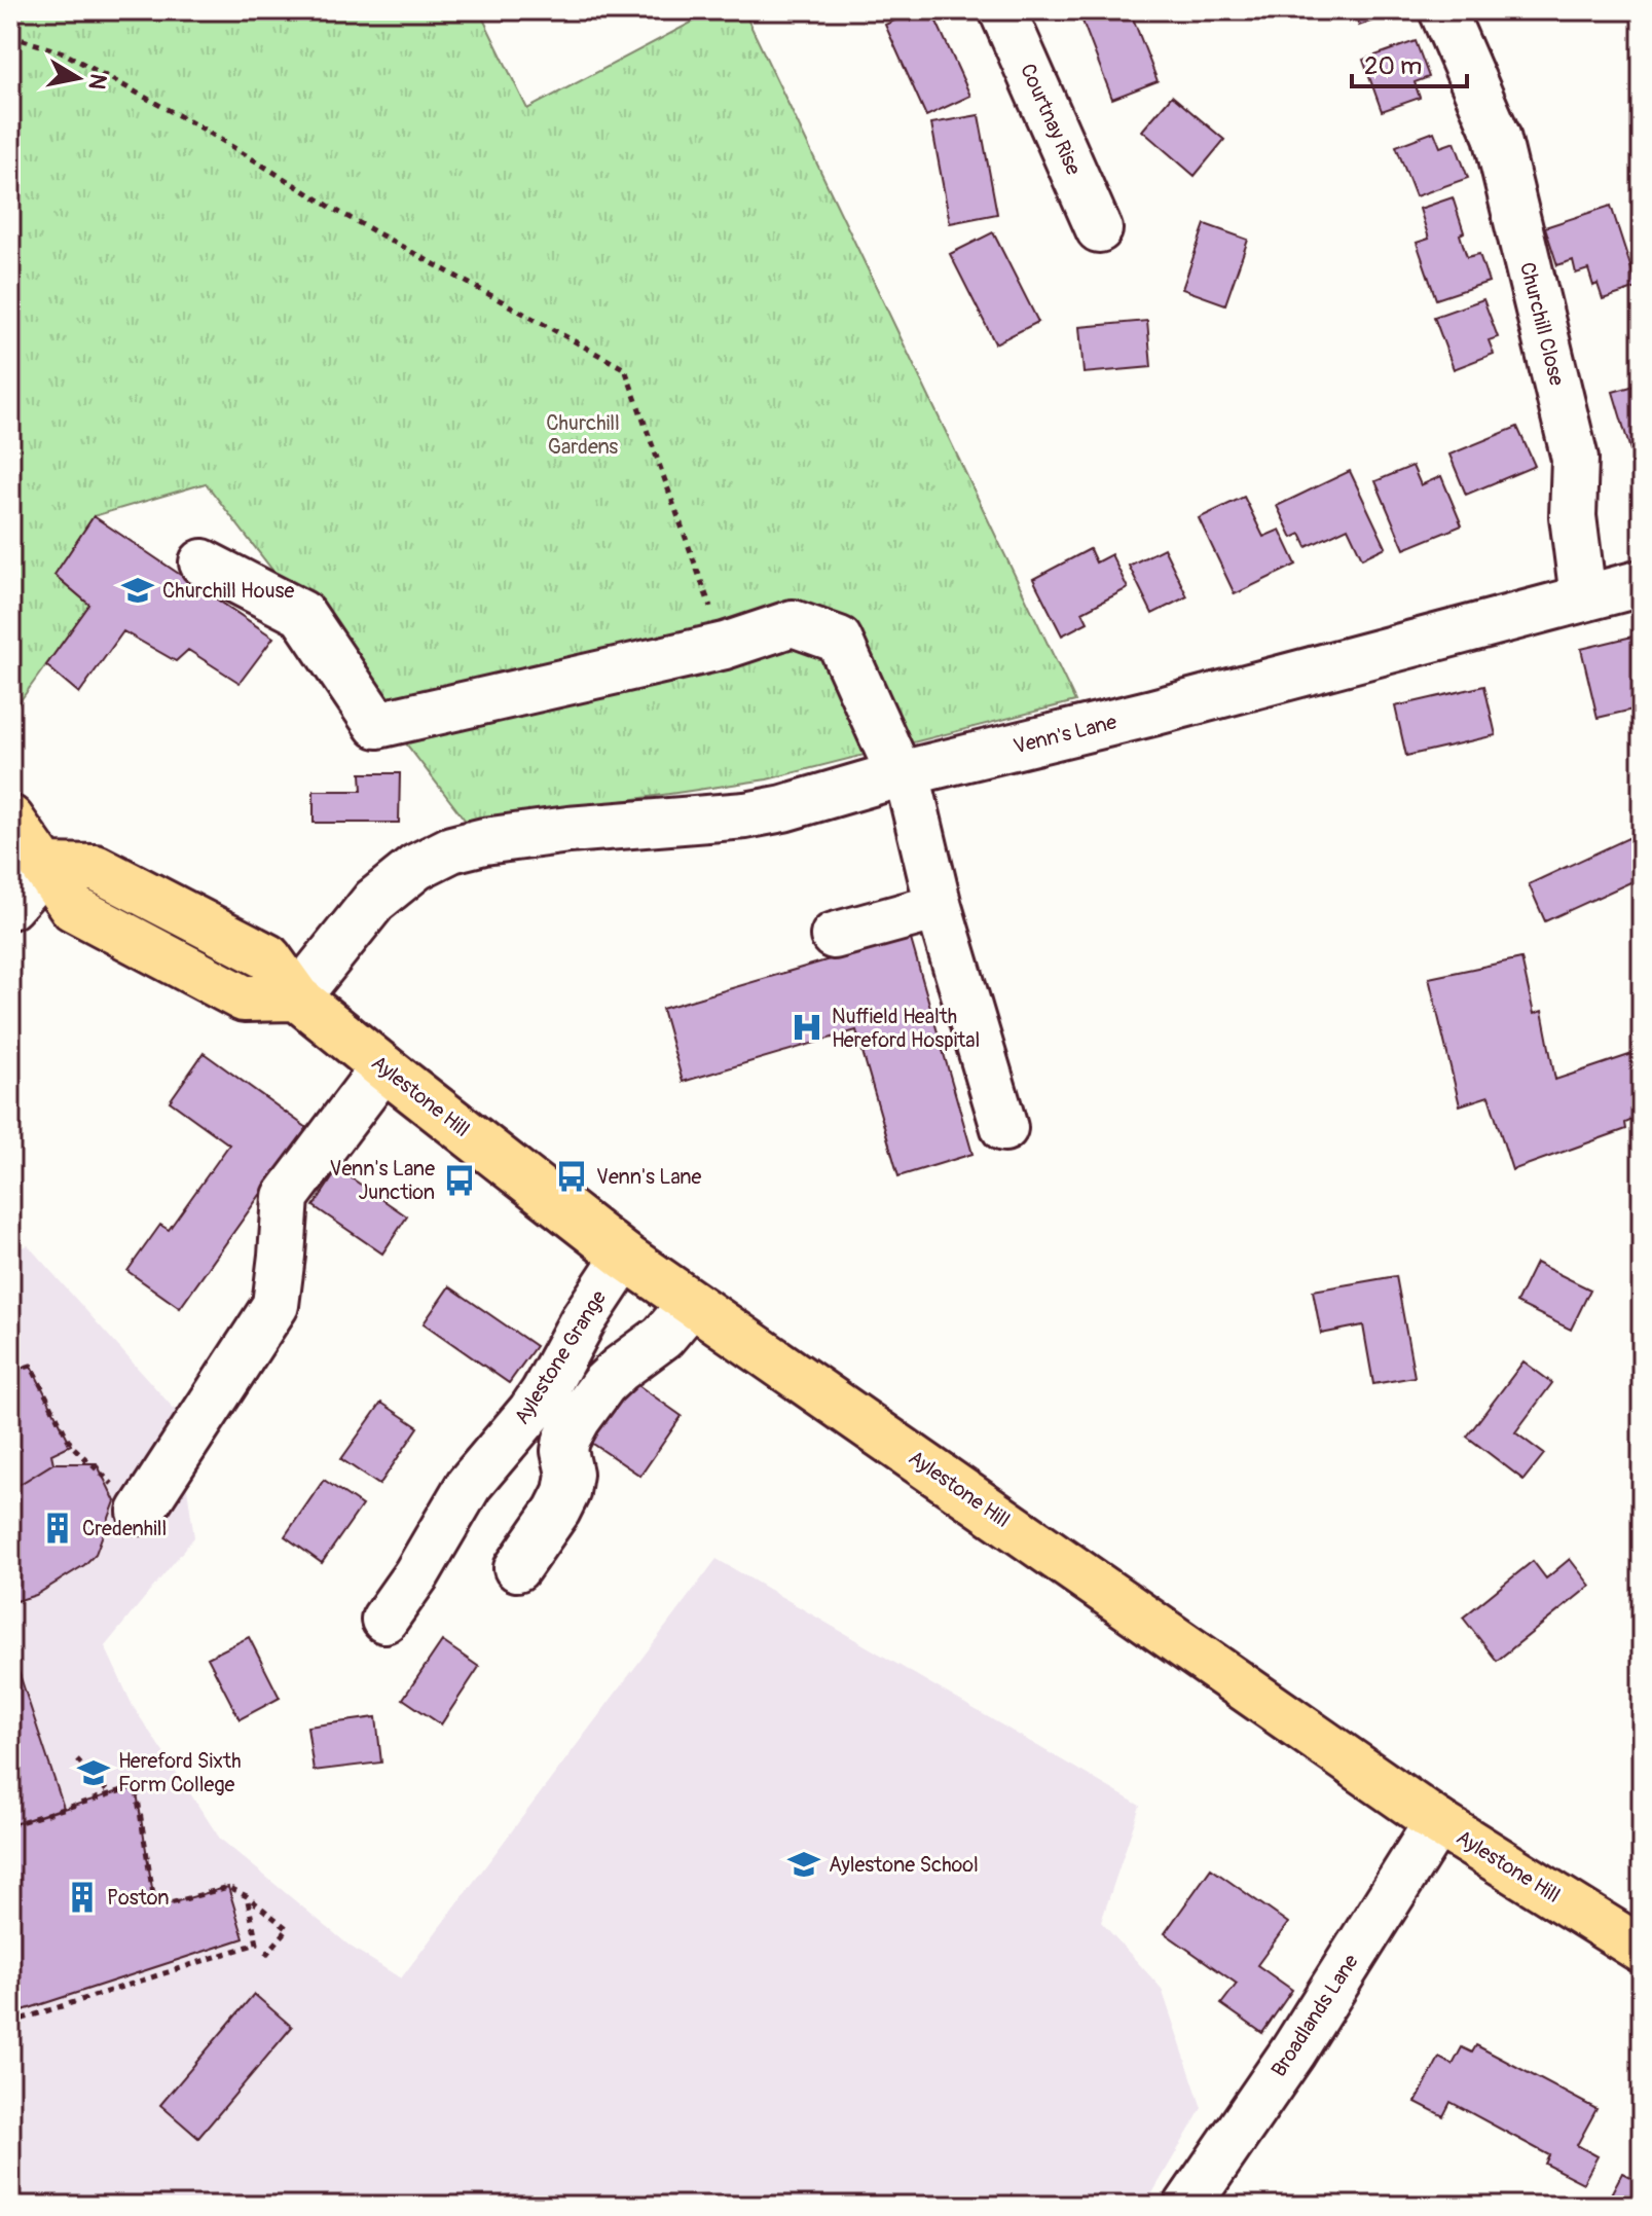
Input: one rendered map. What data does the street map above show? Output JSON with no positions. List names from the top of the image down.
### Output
{
  "streets": {
    "highway": ["Aylestone Hill"],
    "street": [
      "Courtnay Rise",
      "Churchill Close",
      "Venn's Lane",
      "Aylestone Grange",
      "Broadlands Lane"
    ]
  },
  "crossings": [
    ["Churchill Close", "Venn's Lane"],
    ["Venn's Lane", "Aylestone Hill"],
    ["Aylestone Hill", "Aylestone Grange"],
    ["Aylestone Hill", "Broadlands Lane"]
  ],
  "parks": ["Churchill Gardens"],
  "places": {
    "school or university": ["Churchill House", "Hereford Sixth Form College", "Aylestone School"],
    "hospital": ["Nuffield Health Hereford Hospital"],
    "bus stop": ["Venn's Lane", "Venn's Lane Junction"],
    "building": ["Credenhill", "Poston"]
  },
  "scale_bar": "20 m",
  "north": "right"
}
